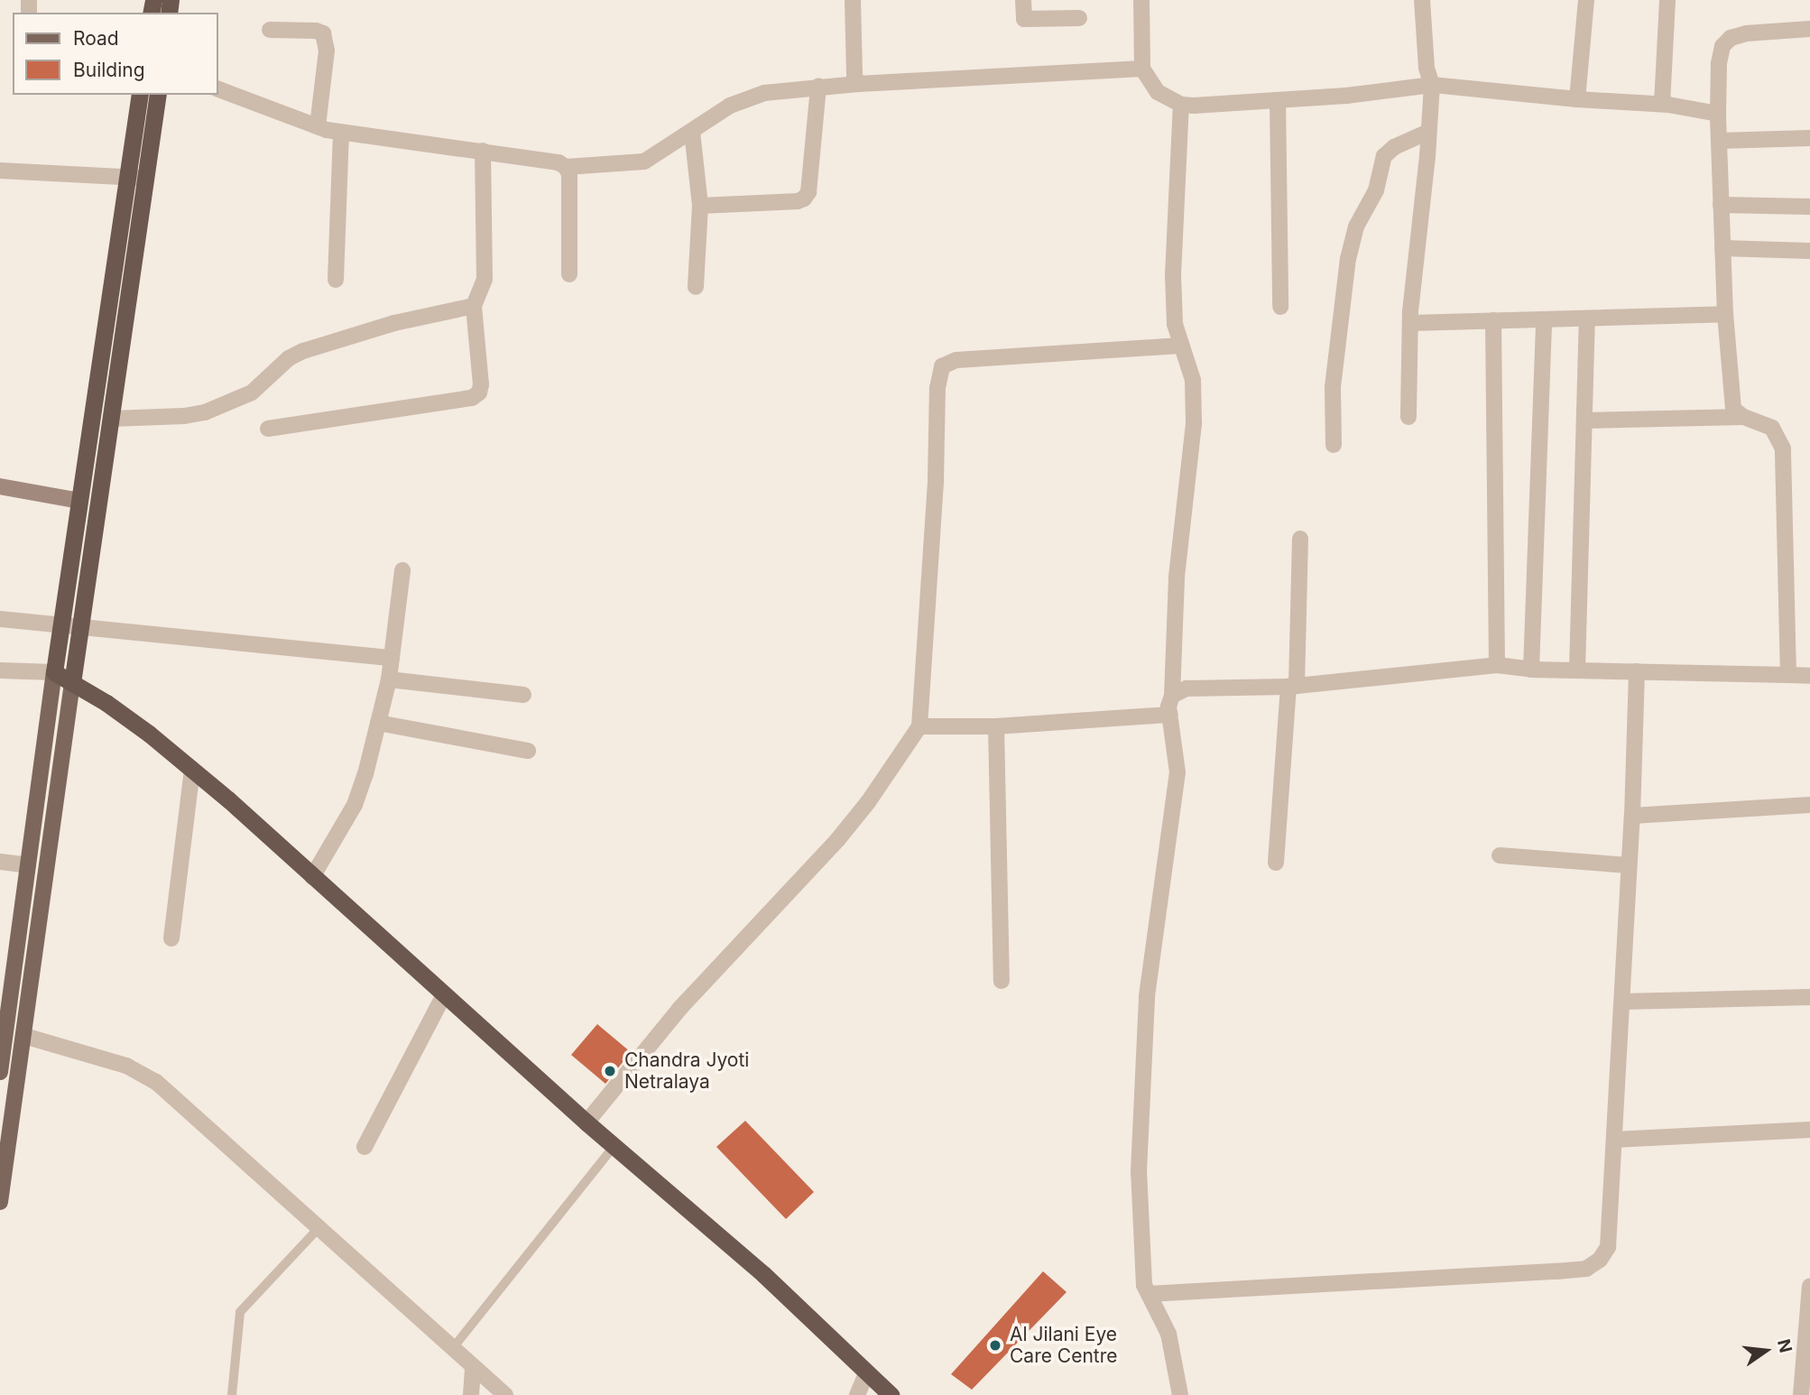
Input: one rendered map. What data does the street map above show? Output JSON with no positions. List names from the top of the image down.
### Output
{
  "places": ["Chandra Jyoti Netralaya", "Al Jilani Eye Care Centre"],
  "legend": ["Road", "Building"],
  "north": "right"
}
